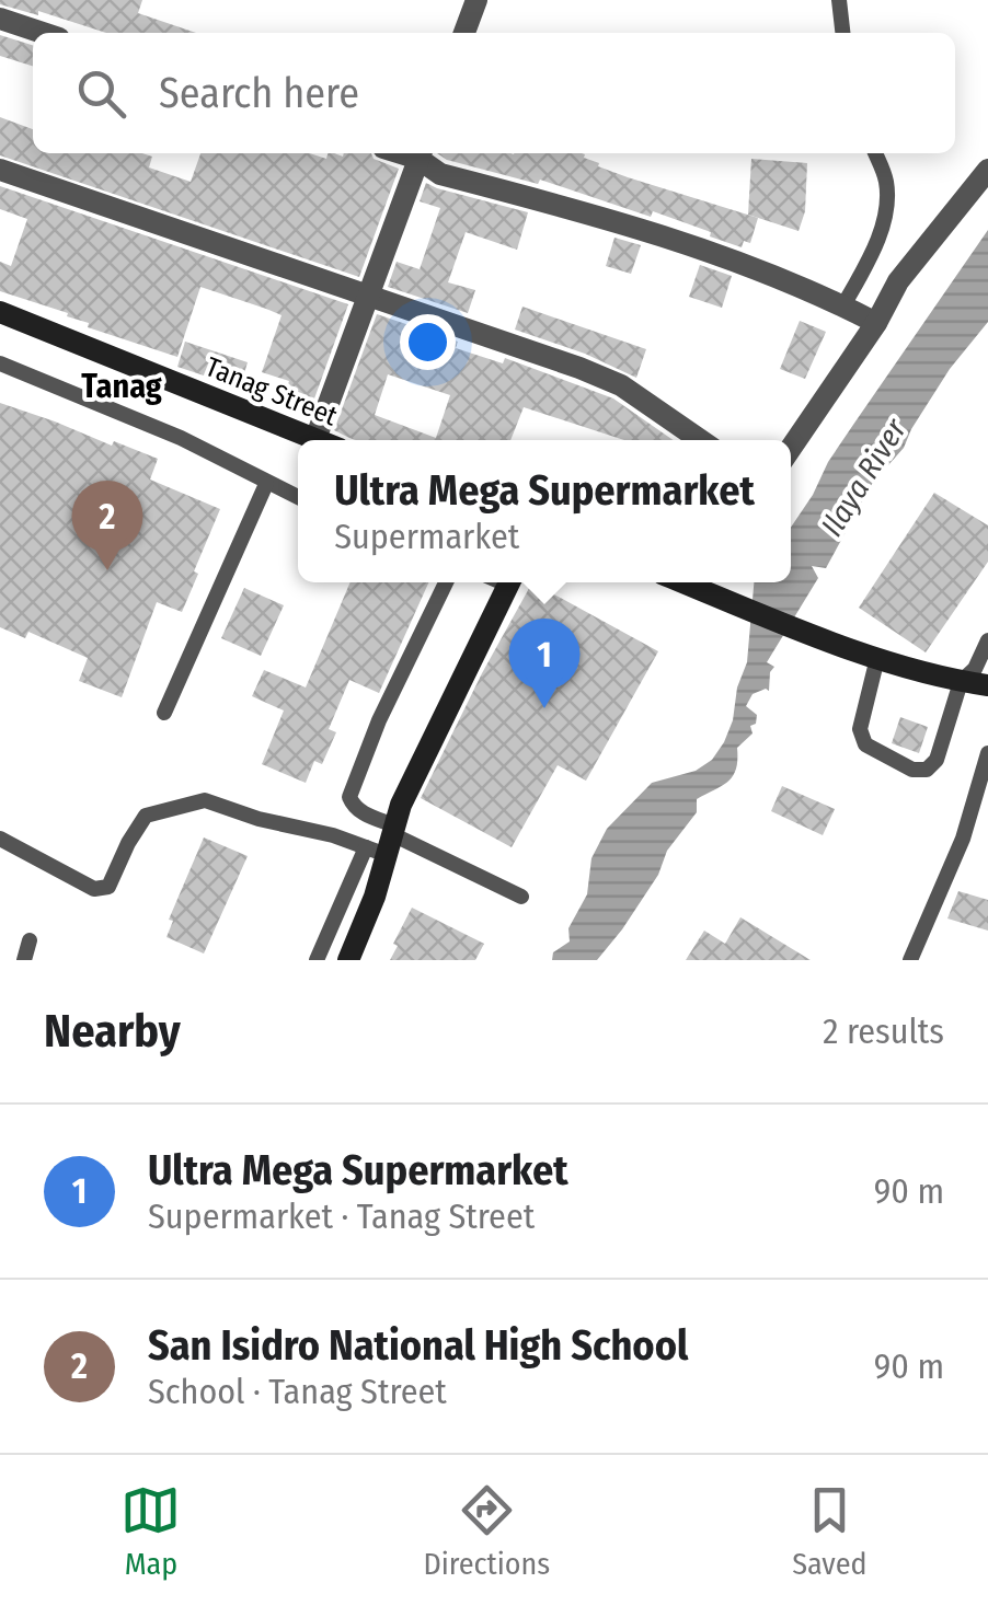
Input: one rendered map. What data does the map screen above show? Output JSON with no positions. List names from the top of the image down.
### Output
{
  "streets": {
    "main road": ["Tanag Street"]
  },
  "districts": ["Tanag"],
  "water": ["Ilaya River"],
  "page": {
    "search": "Search here",
    "popup": ["Ultra Mega Supermarket", "Supermarket"],
    "pins": ["2", "1"],
    "heading": ["Nearby", "2 results"],
    "list": [
      {
        "mark": "1",
        "name": "Ultra Mega Supermarket",
        "note": "Supermarket · Tanag Street",
        "value": "90 m"
      },
      {
        "mark": "2",
        "name": "San Isidro National High School",
        "note": "School · Tanag Street",
        "value": "90 m"
      }
    ],
    "nav": ["Map", "Directions", "Saved"]
  }
}
